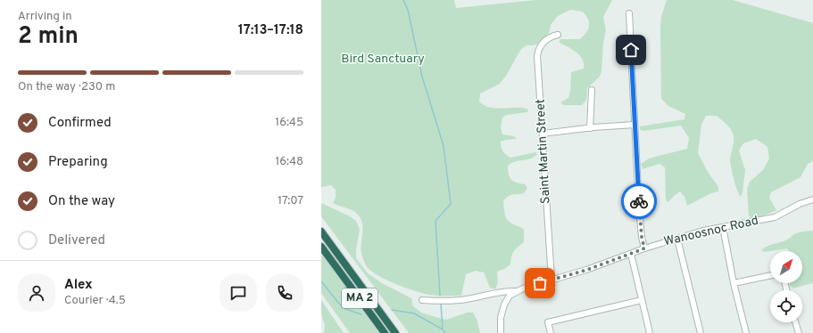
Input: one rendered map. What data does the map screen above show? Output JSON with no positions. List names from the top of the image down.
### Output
{
  "streets": {
    "highway": ["MA 2"],
    "street": ["Saint Martin Street", "Wanoosnoc Road"]
  },
  "crossings": [
    ["Saint Martin Street", "Wanoosnoc Road"]
  ],
  "parks": ["Bird Sanctuary"],
  "north": "top right",
  "page": {
    "heading": ["2 min", "Arriving in", "17:13–17:18"],
    "panel": ["Alex", "Courier · 4.5"],
    "bar": "On the way · 230 m",
    "list": [
      ["Confirmed", "16:45"],
      ["Preparing", "16:48"],
      ["On the way", "17:07"],
      "Delivered"
    ]
  }
}
